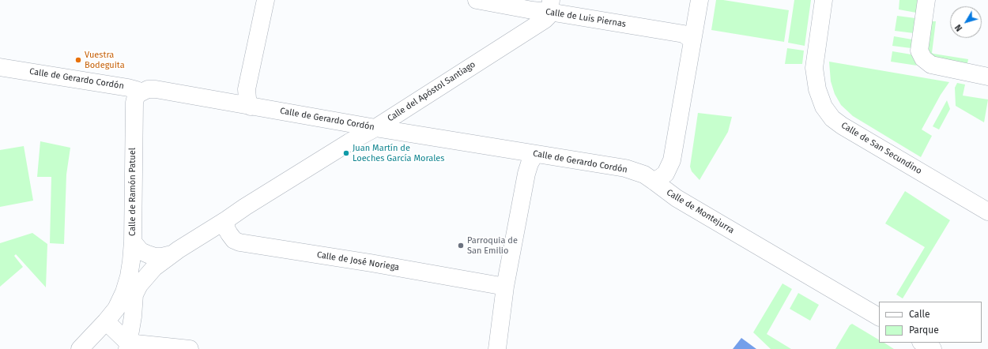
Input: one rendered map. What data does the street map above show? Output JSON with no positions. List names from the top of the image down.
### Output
{
  "streets": {
    "street": [
      "Calle de Luis Piernas",
      "Calle de Gerardo Cordón",
      "Calle del Apóstol Santiago",
      "Calle de San Secundino",
      "Calle de Ramón Patuel",
      "Calle de Montejurra",
      "Calle de José Noriega"
    ]
  },
  "crossings": [
    ["Calle de Luis Piernas", "Calle del Apóstol Santiago"],
    ["Calle de Luis Piernas", "Calle de Montejurra"],
    ["Calle de Gerardo Cordón", "Calle del Apóstol Santiago"],
    ["Calle de Gerardo Cordón", "Calle de Ramón Patuel"],
    ["Calle de Gerardo Cordón", "Calle de Montejurra"],
    ["Calle del Apóstol Santiago", "Calle de Ramón Patuel"],
    ["Calle del Apóstol Santiago", "Calle de José Noriega"]
  ],
  "places": ["Vuestra Bodeguita", "Juan Martín de Loeches García Morales", "Parroquia de San Emilio"],
  "legend": ["Calle", "Parque"],
  "north": "bottom left"
}
